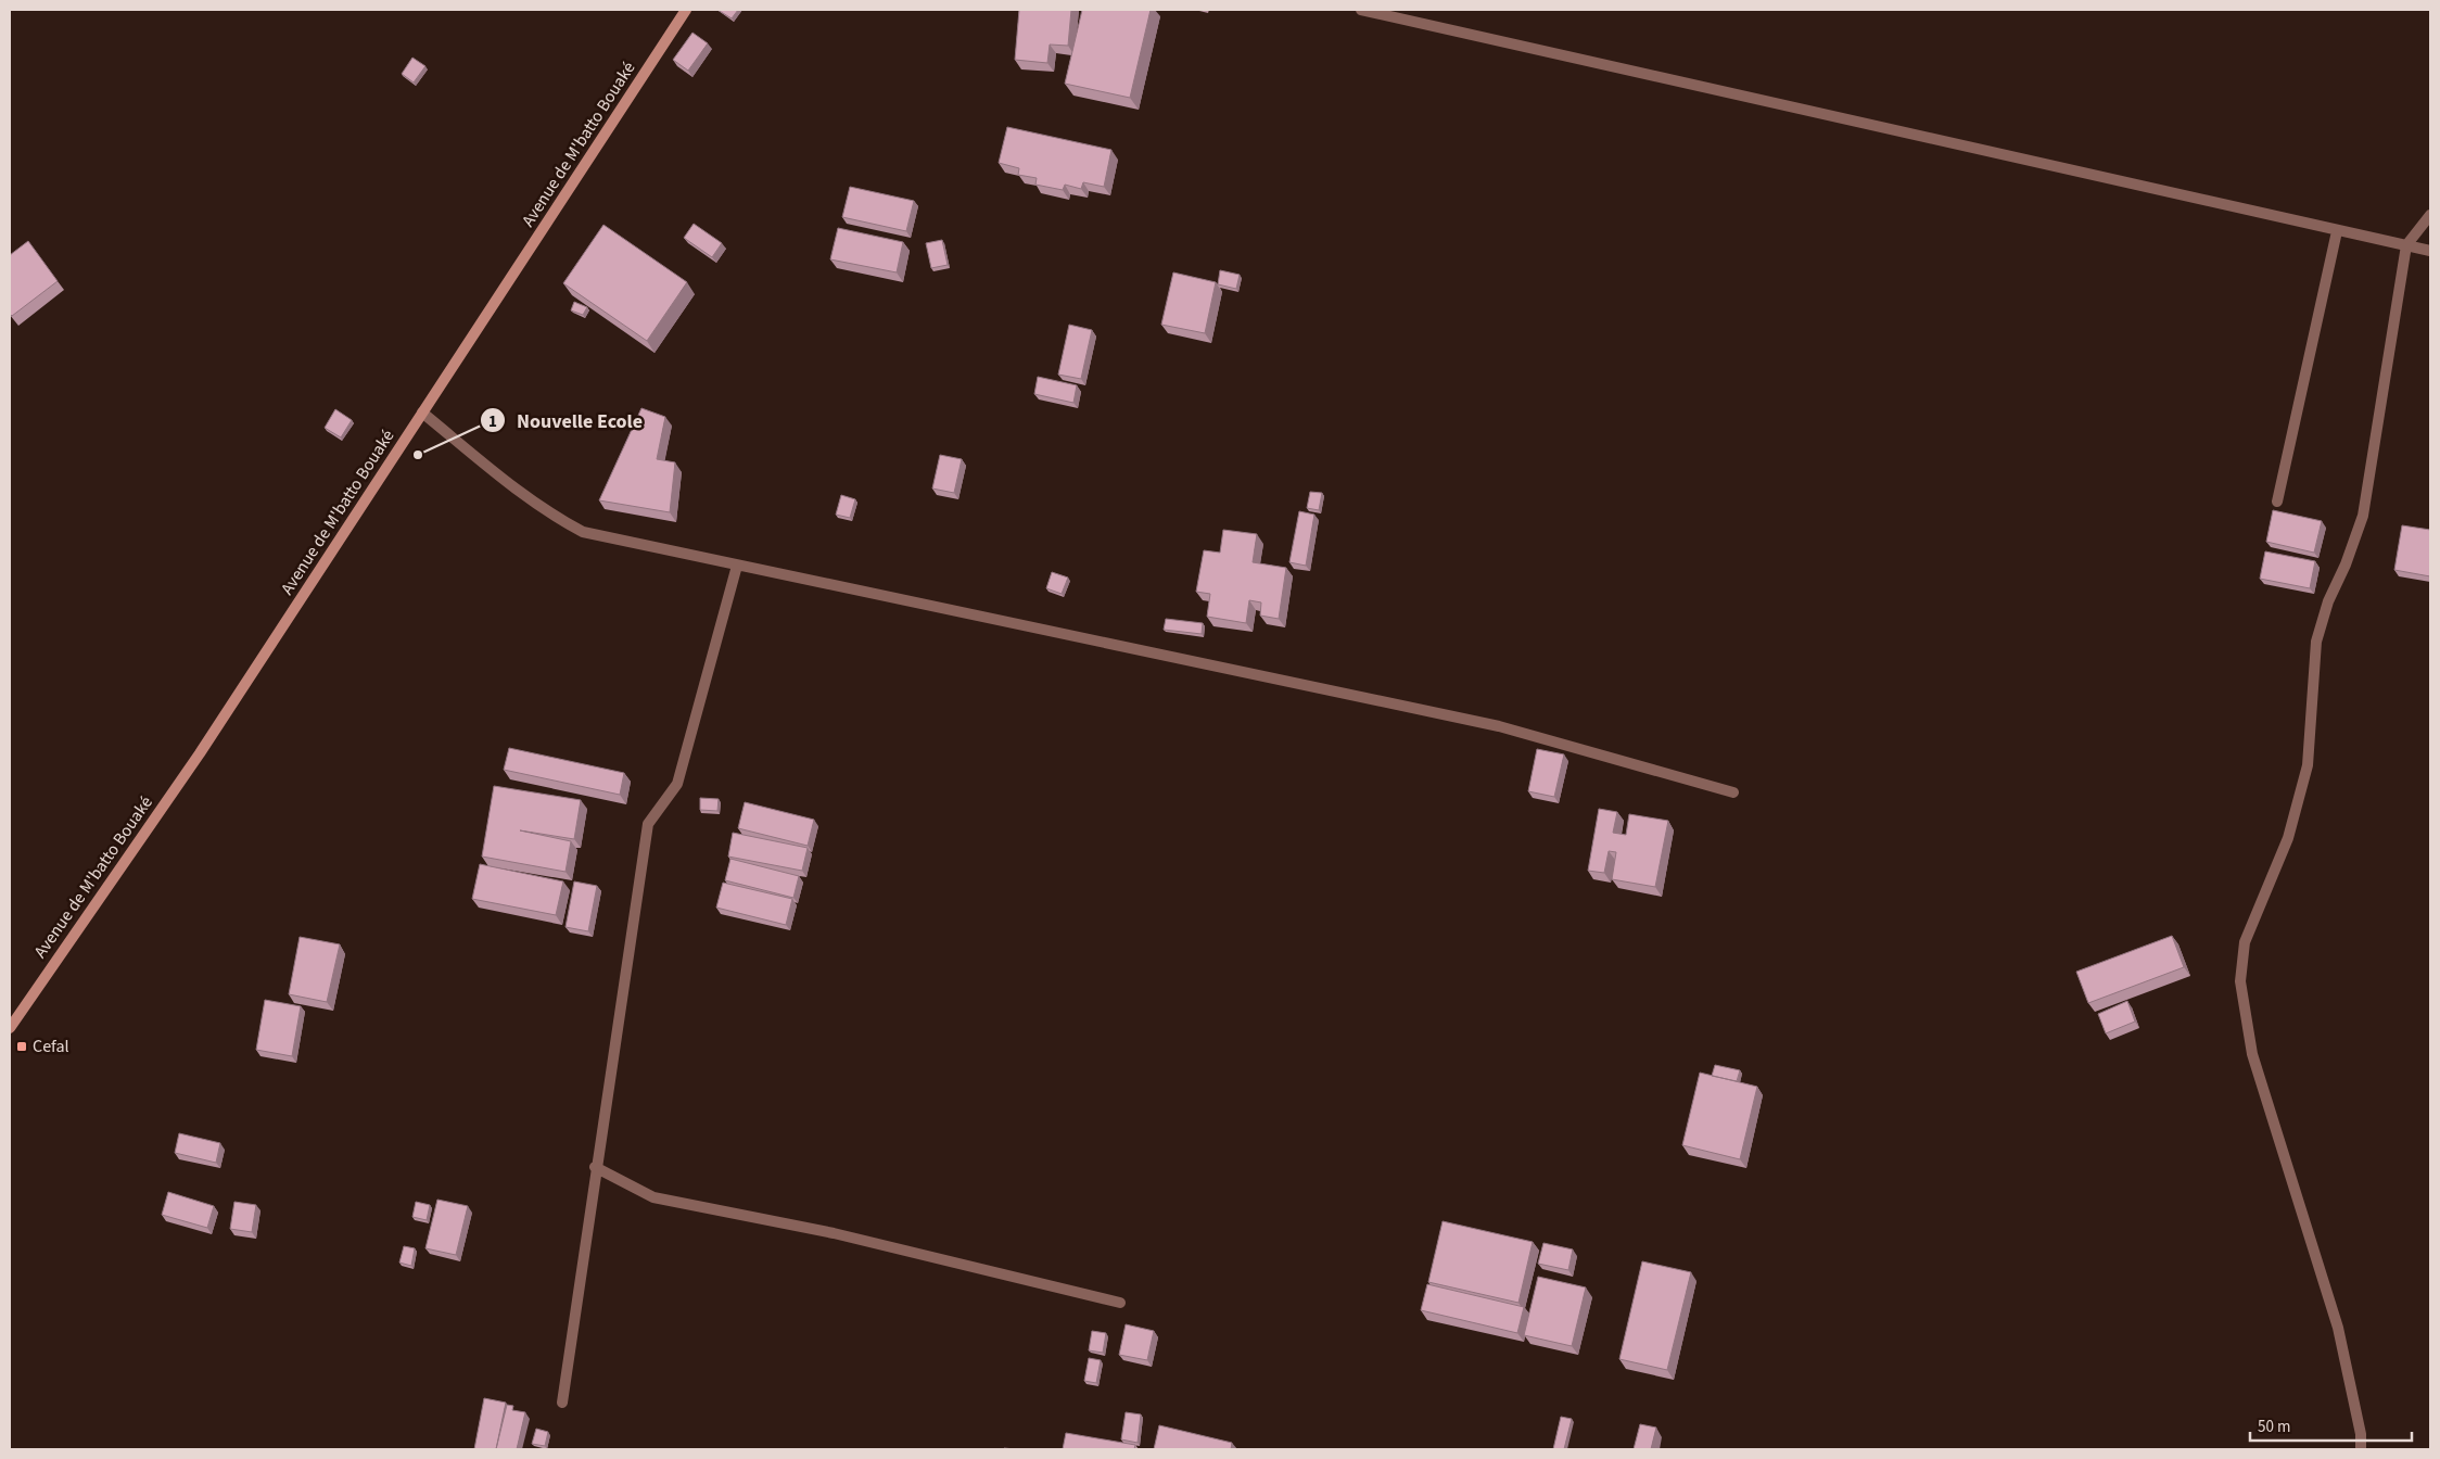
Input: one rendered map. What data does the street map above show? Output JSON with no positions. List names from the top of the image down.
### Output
{
  "streets": {
    "street": ["Avenue de M'batto Bouaké"]
  },
  "places": {
    "other": ["Nouvelle Ecole"],
    "transit": ["Cefal"]
  },
  "scale_bar": "50 m"
}
